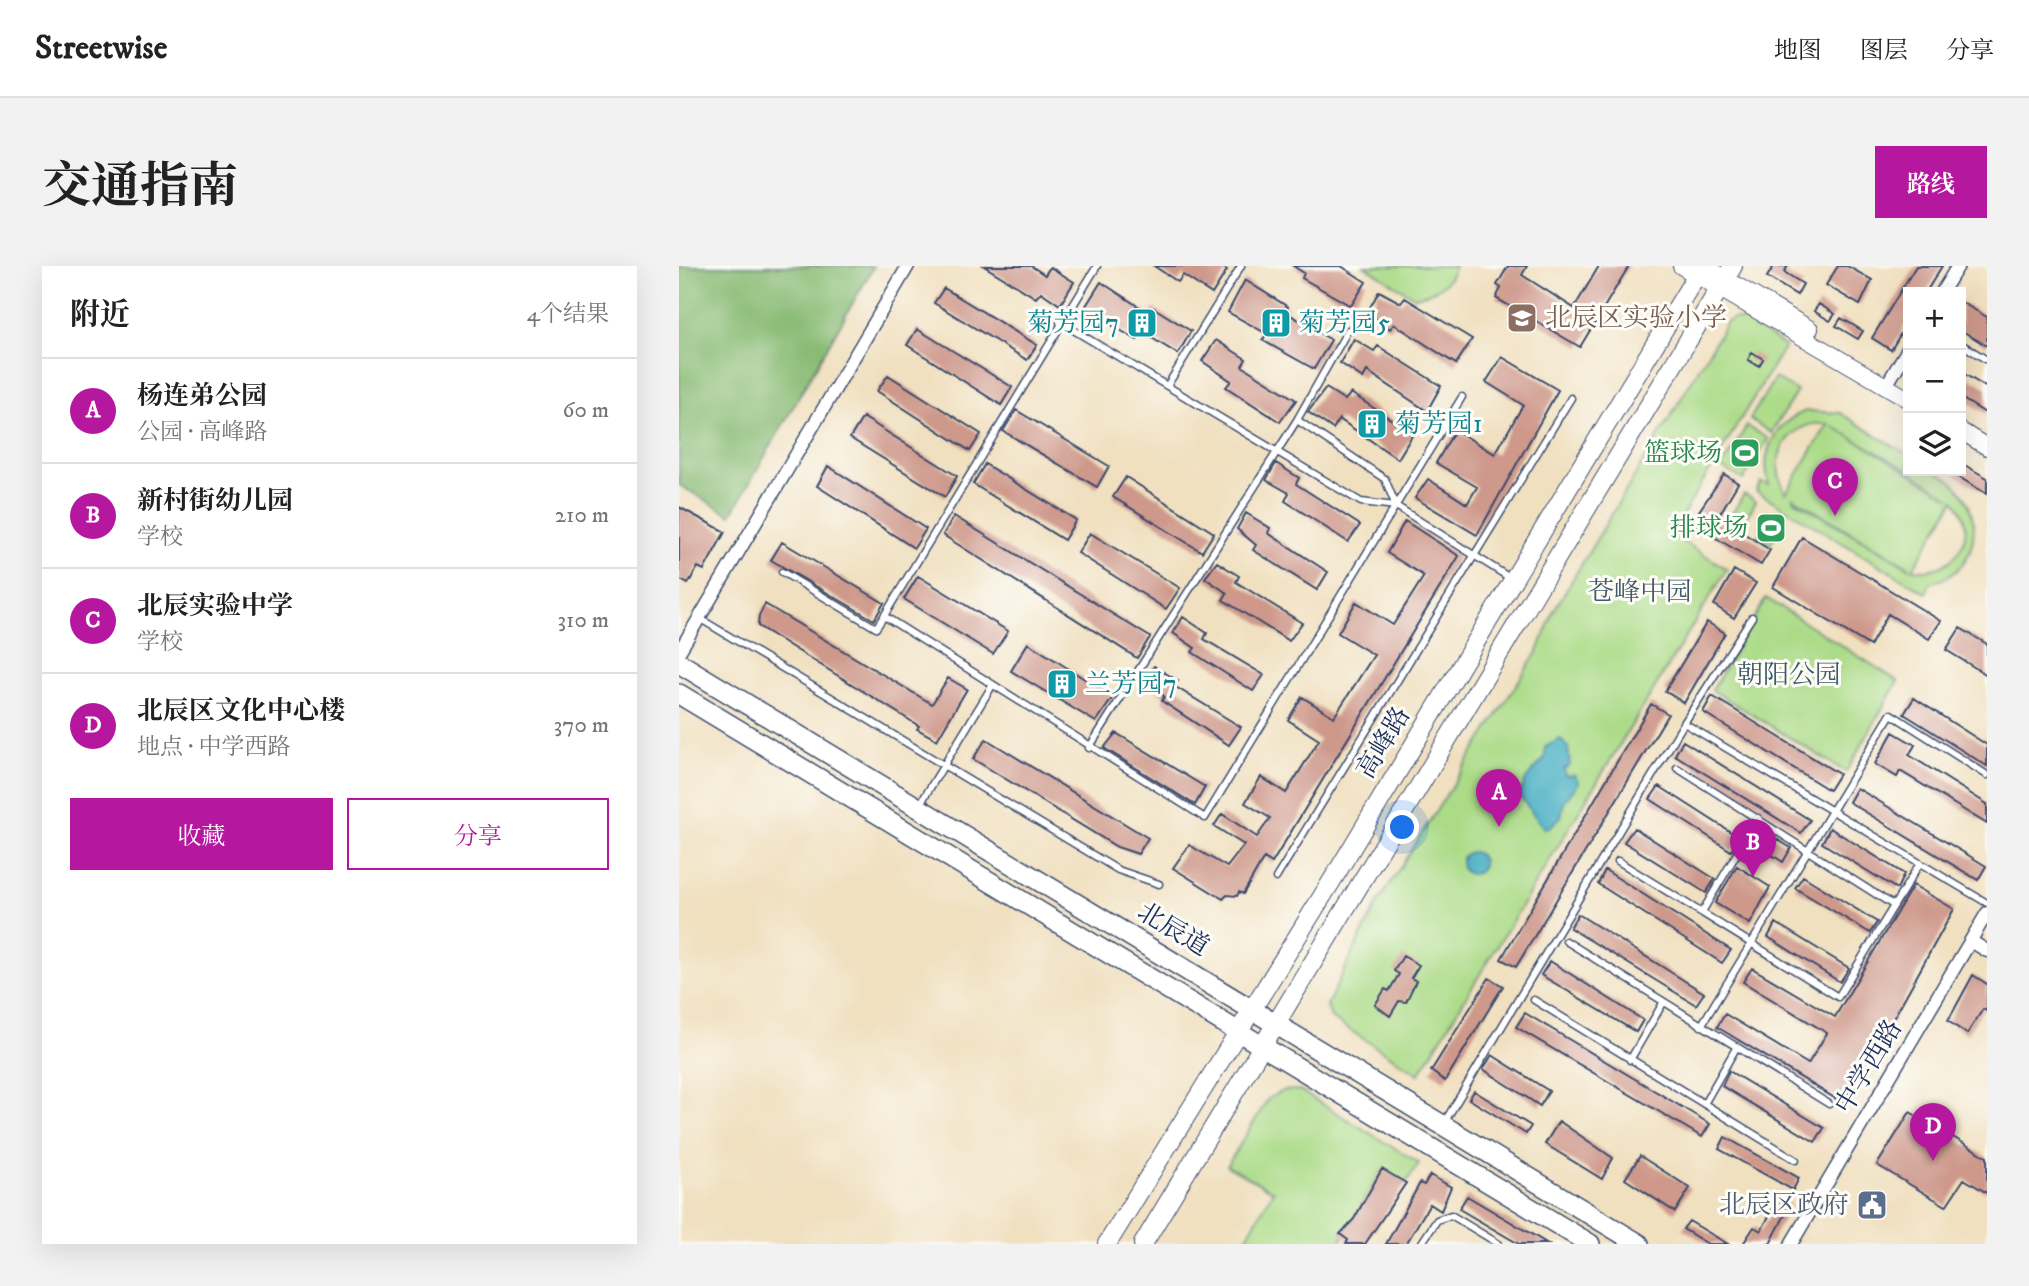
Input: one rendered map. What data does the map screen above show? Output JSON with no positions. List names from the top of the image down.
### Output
{
  "streets": {
    "main road": ["高峰路", "北辰道"],
    "street": ["中学西路"]
  },
  "crossings": [
    ["高峰路", "北辰道"]
  ],
  "parks": ["苍峰中园", "朝阳公园"],
  "places": {
    "school or university": ["北辰区实验小学"],
    "building": [
      "菊芳园7",
      "菊芳园5",
      "菊芳园1",
      "兰芳园7"
    ],
    "sports": ["篮球场", "排球场"],
    "public building": ["北辰区政府"]
  },
  "page": {
    "header": "Streetwise",
    "nav": ["地图", "图层", "分享"],
    "title": "交通指南",
    "buttons": [
      "路线",
      ["收藏", "分享"]
    ],
    "heading": ["附近", "4个结果"],
    "map_buttons": ["+", "−"],
    "list": [
      {
        "mark": "A",
        "name": "杨连弟公园",
        "note": "公园 · 高峰路",
        "value": "60 m"
      },
      {
        "mark": "B",
        "name": "新村街幼儿园",
        "note": "学校",
        "value": "210 m"
      },
      {
        "mark": "C",
        "name": "北辰实验中学",
        "note": "学校",
        "value": "310 m"
      },
      {
        "mark": "D",
        "name": "北辰区文化中心楼",
        "note": "地点 · 中学西路",
        "value": "370 m"
      }
    ],
    "pins": [
      "C",
      "A",
      "B",
      "D"
    ]
  }
}
